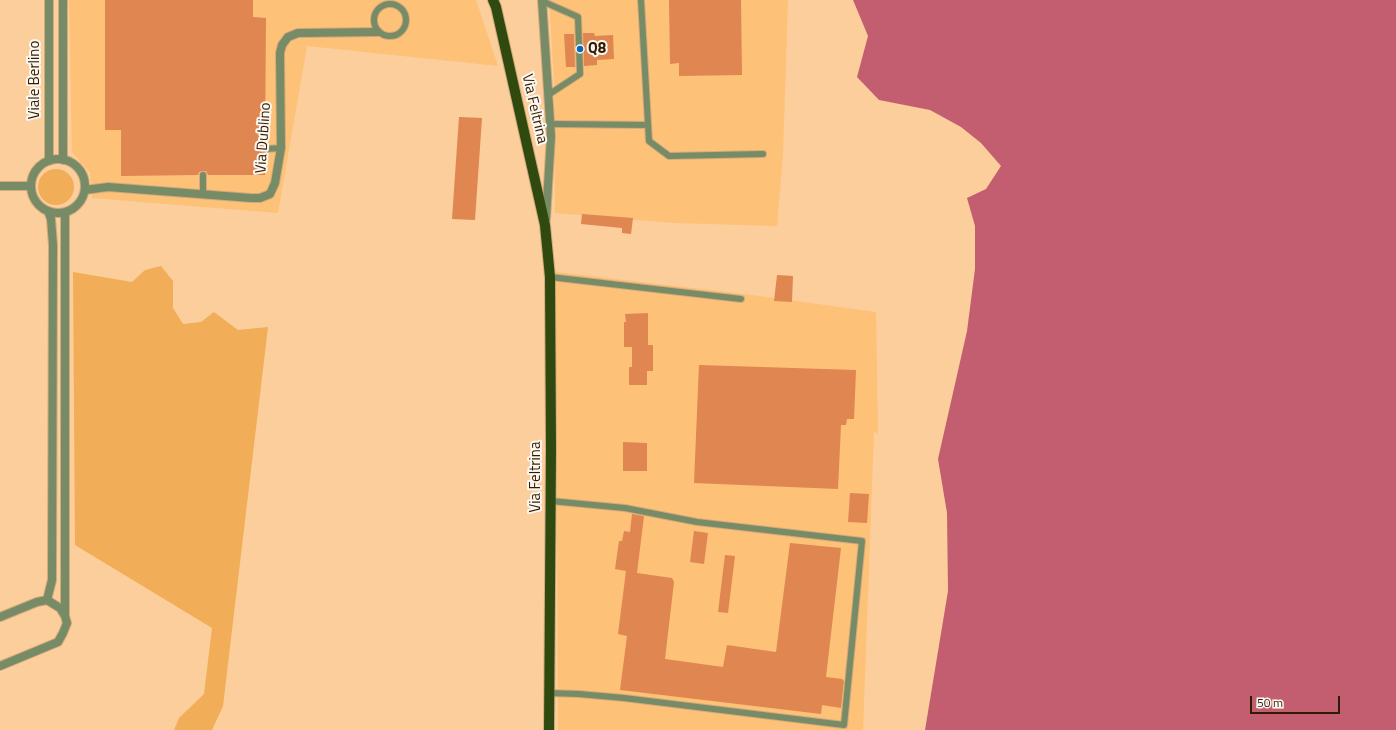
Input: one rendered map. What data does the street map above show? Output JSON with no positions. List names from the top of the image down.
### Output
{
  "streets": {
    "main road": ["Via Feltrina"],
    "street": ["Viale Berlino", "Via Dublino"]
  },
  "crossings": [
    ["Viale Berlino", "Via Dublino"]
  ],
  "places": ["Q8"],
  "scale_bar": "50 m"
}
